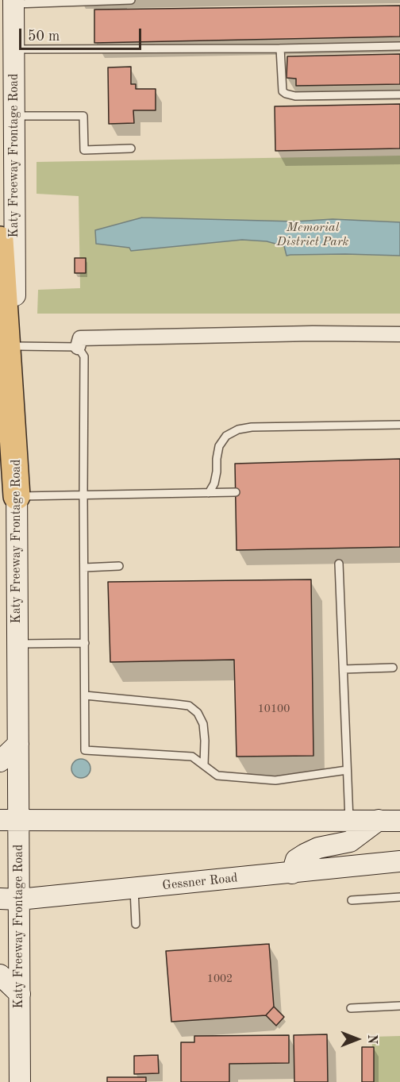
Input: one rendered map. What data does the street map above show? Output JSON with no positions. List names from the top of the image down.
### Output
{
  "streets": {
    "main road": ["Katy Freeway Frontage Road", "Gessner Road"]
  },
  "crossings": [
    ["Katy Freeway Frontage Road", "Gessner Road"]
  ],
  "parks": ["Memorial District Park"],
  "house_numbers": ["10100", "1002"],
  "scale_bar": "50 m",
  "north": "right"
}
